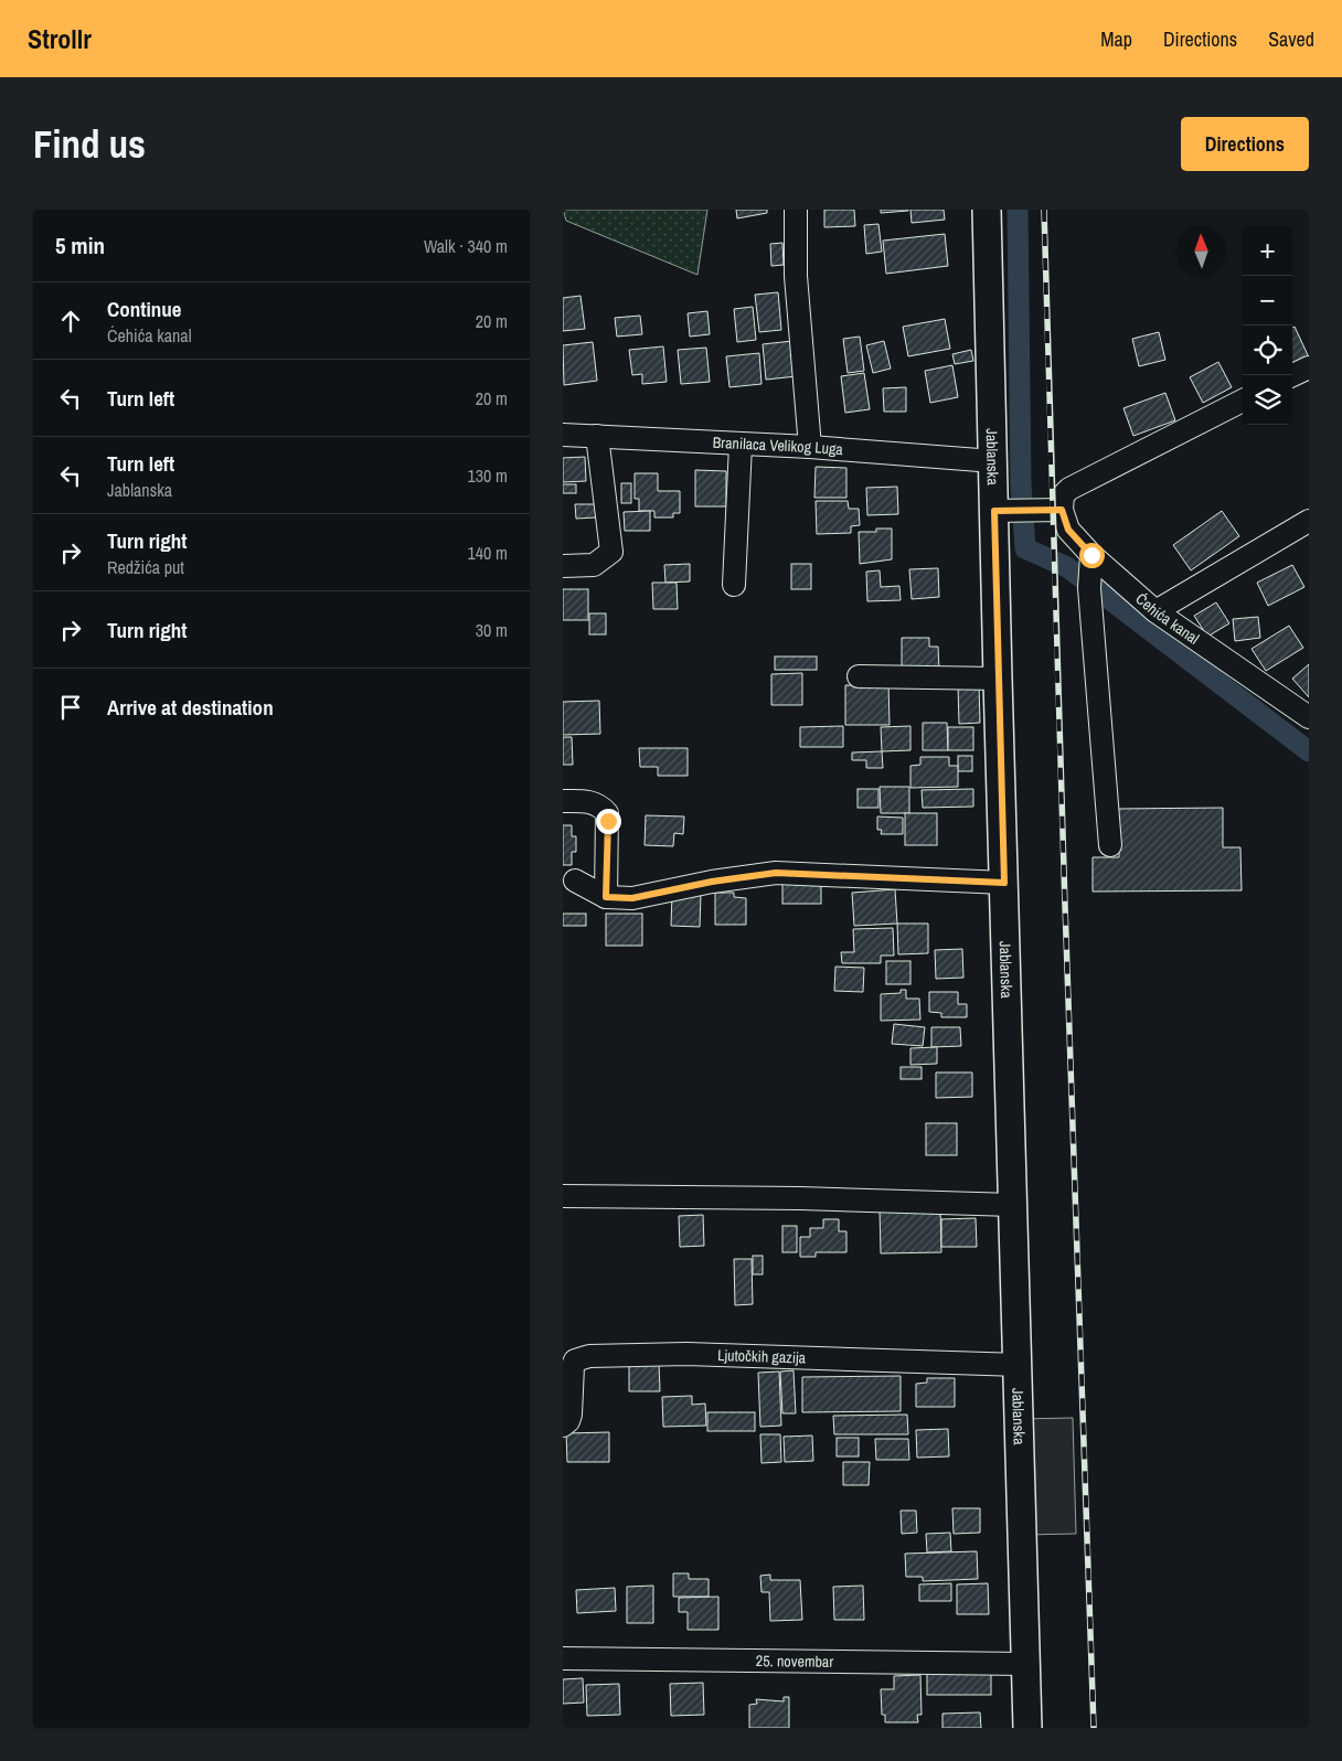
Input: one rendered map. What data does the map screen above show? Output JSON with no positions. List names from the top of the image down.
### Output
{
  "streets": {
    "main road": ["Jablanska"],
    "street": [
      "Branilaca Velikog Luga",
      "Ćehića kanal",
      "Ljutočkih gazija",
      "25. novembar"
    ]
  },
  "crossings": [
    ["Branilaca Velikog Luga", "Jablanska"],
    ["Jablanska", "Ljutočkih gazija"],
    ["Jablanska", "25. novembar"]
  ],
  "north": "top",
  "page": {
    "header": "Strollr",
    "nav": ["Map", "Directions", "Saved"],
    "buttons": "Directions",
    "title": "Find us",
    "heading": ["5 min", "Walk · 340 m"],
    "map_buttons": ["+", "−"],
    "list": [
      ["Continue", "Ćehića kanal", "20 m"],
      ["Turn left", "20 m"],
      ["Turn left", "Jablanska", "130 m"],
      ["Turn right", "Redžića put", "140 m"],
      ["Turn right", "30 m"],
      "Arrive at destination"
    ]
  }
}
